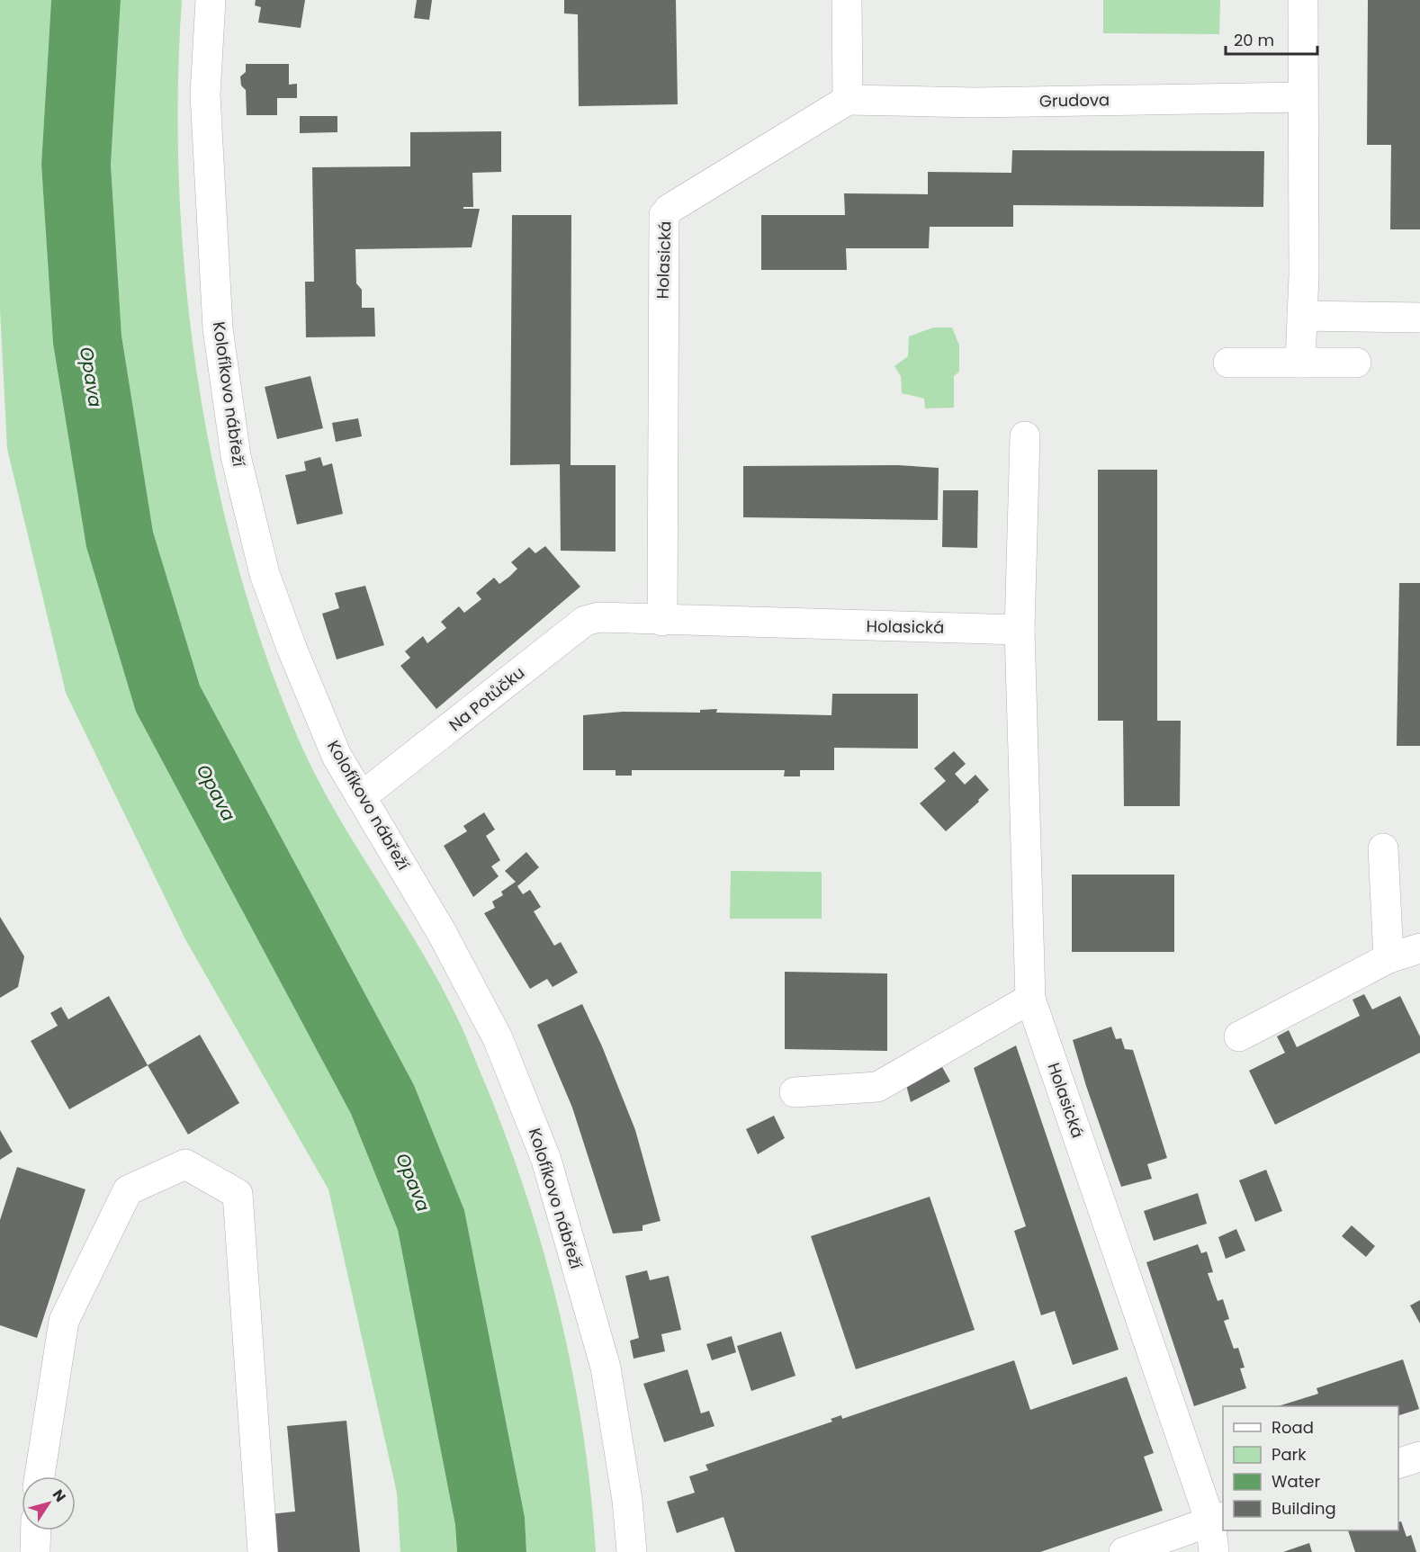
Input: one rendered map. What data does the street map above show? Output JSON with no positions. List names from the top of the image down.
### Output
{
  "streets": {
    "street": [
      "Grudova",
      "Holasická",
      "Kolofíkovo nábřeží",
      "Na Potůčku"
    ]
  },
  "crossings": [
    ["Grudova", "Holasická"],
    ["Holasická", "Na Potůčku"],
    ["Kolofíkovo nábřeží", "Na Potůčku"]
  ],
  "water": ["Opava"],
  "legend": [
    "Road",
    "Park",
    "Water",
    "Building"
  ],
  "scale_bar": "20 m",
  "north": "top right"
}
